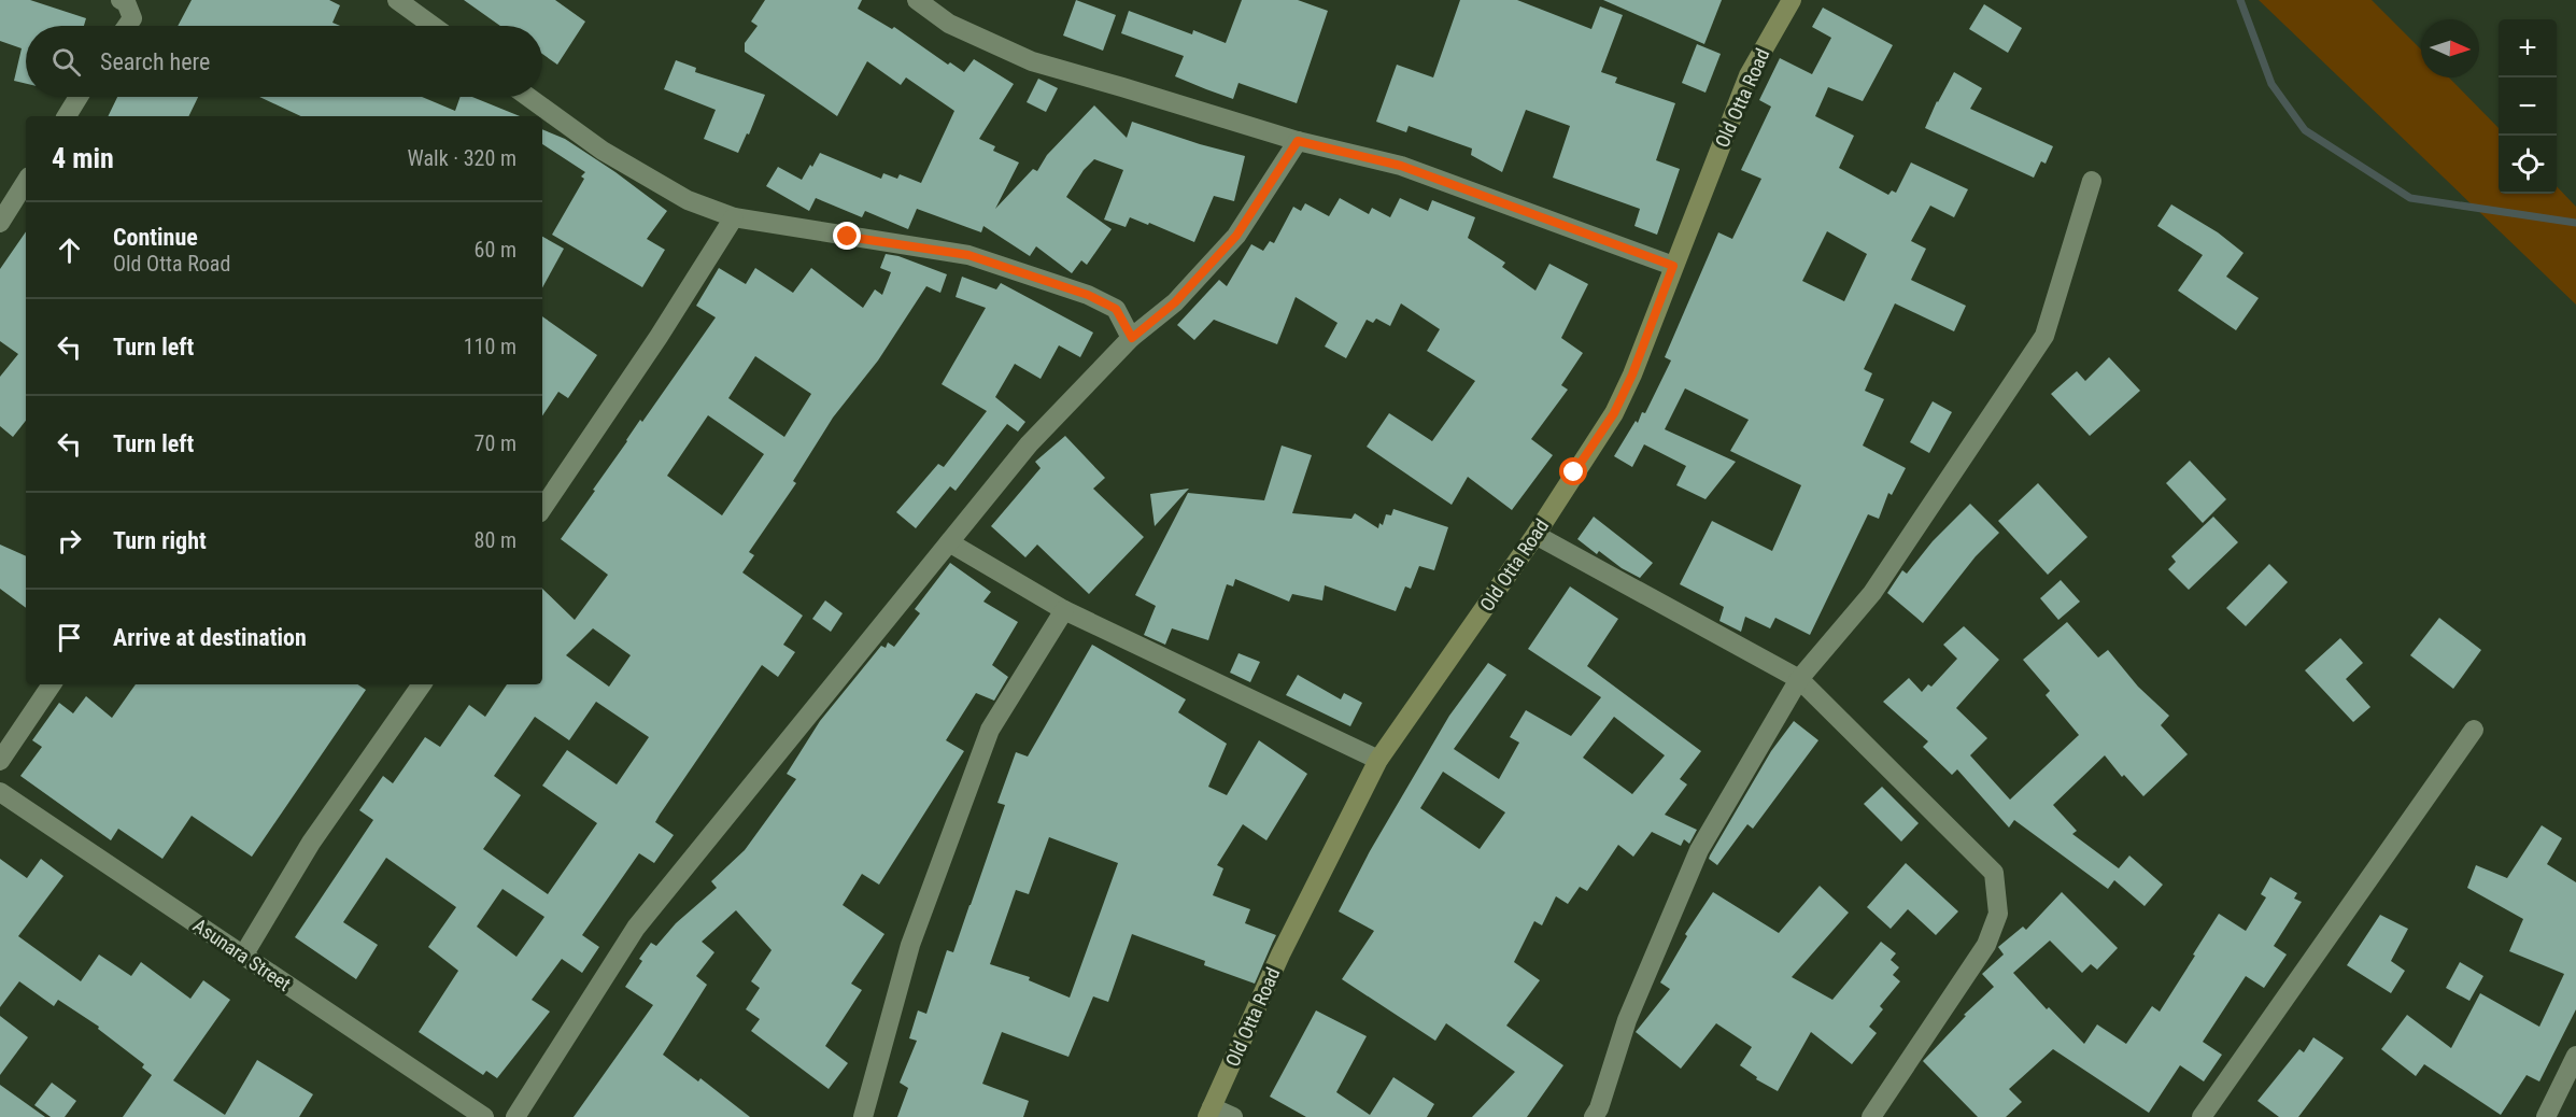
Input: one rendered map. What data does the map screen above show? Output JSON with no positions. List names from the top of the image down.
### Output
{
  "streets": {
    "street": ["Old Otta Road", "Asunara Street"]
  },
  "north": "right",
  "page": {
    "map_buttons": ["+", "−"],
    "search": "Search here",
    "heading": ["4 min", "Walk · 320 m"],
    "list": [
      ["Continue", "Old Otta Road", "60 m"],
      ["Turn left", "110 m"],
      ["Turn left", "70 m"],
      ["Turn right", "80 m"],
      "Arrive at destination"
    ]
  }
}
